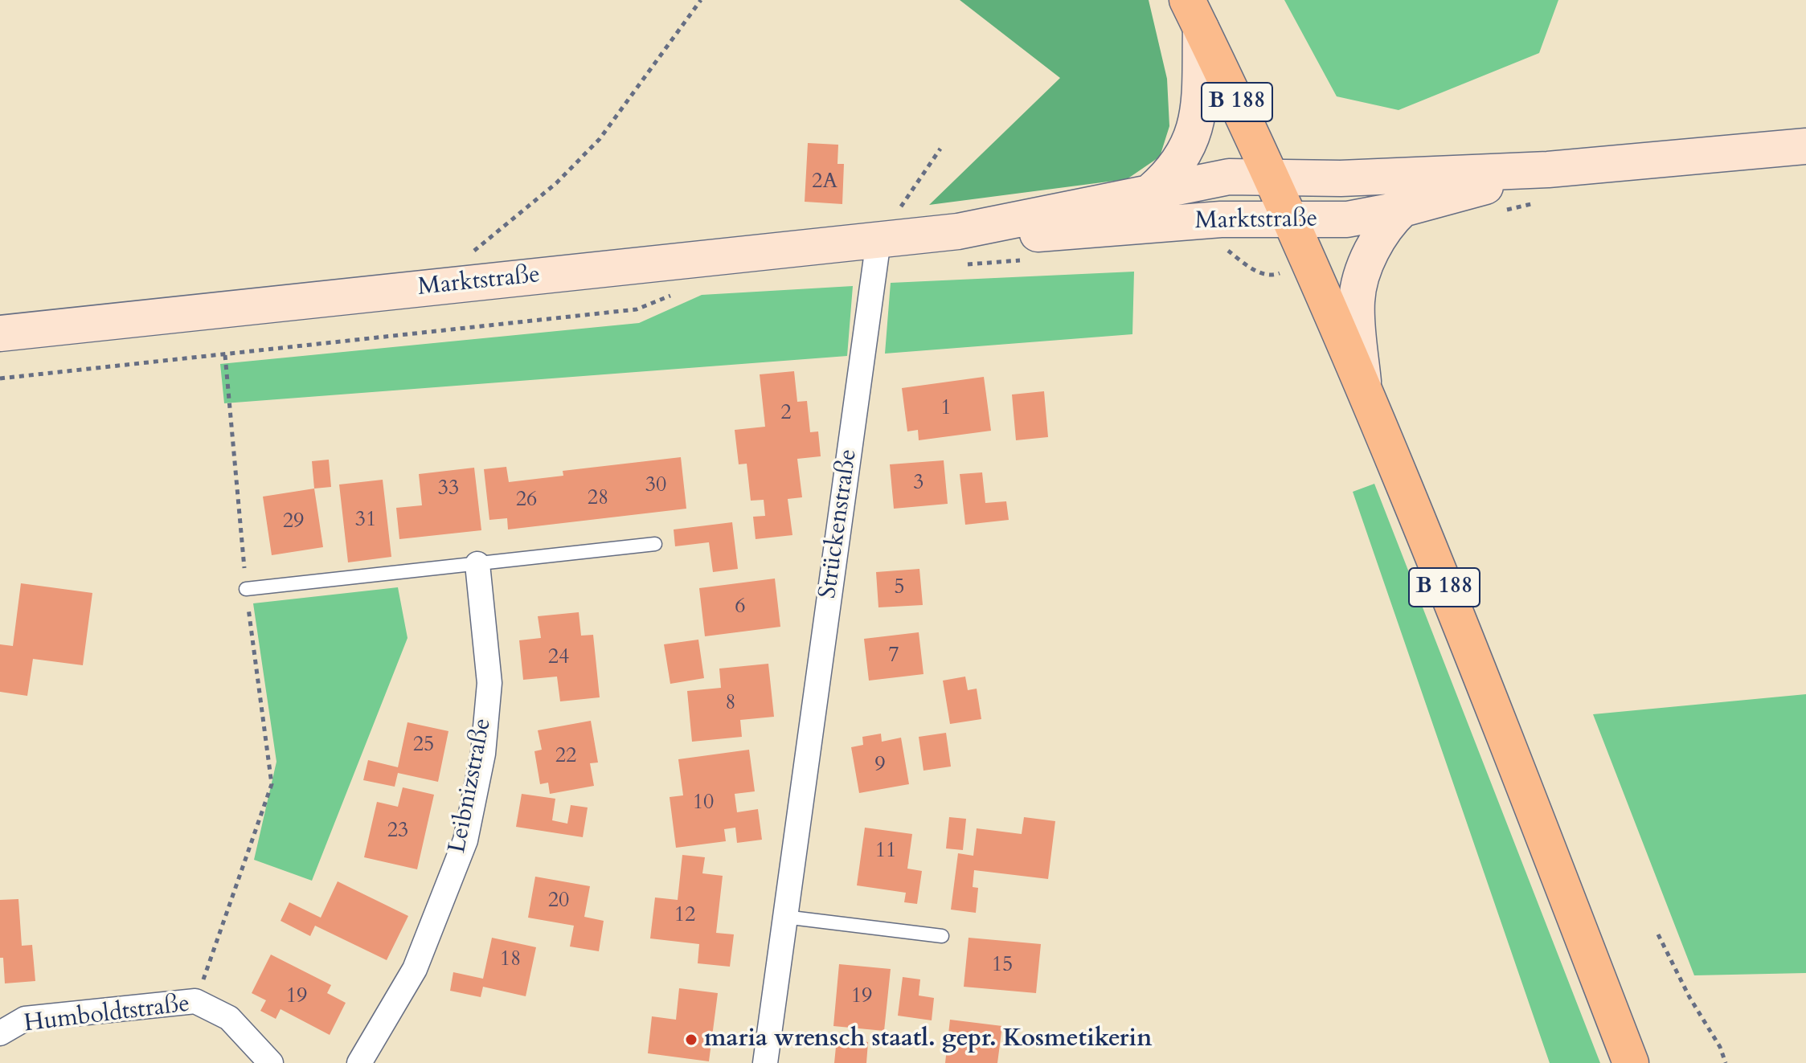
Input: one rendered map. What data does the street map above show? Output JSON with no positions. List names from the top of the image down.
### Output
{
  "streets": {
    "main road": ["B 188"],
    "street": [
      "Marktstraße",
      "Strückenstraße",
      "Leibnizstraße",
      "Humboldtstraße"
    ]
  },
  "crossings": [
    ["B 188", "Marktstraße"],
    ["Marktstraße", "Strückenstraße"]
  ],
  "places": ["maria wrensch staatl. gepr. Kosmetikerin"],
  "house_numbers": [
    "2A",
    "1",
    "2",
    "3",
    "30",
    "33",
    "28",
    "26",
    "31",
    "29",
    "5",
    "6",
    "7",
    "24",
    "8",
    "25",
    "22",
    "9",
    "10",
    "23",
    "11",
    "20",
    "12",
    "18",
    "15",
    "19",
    "19"
  ]
}
